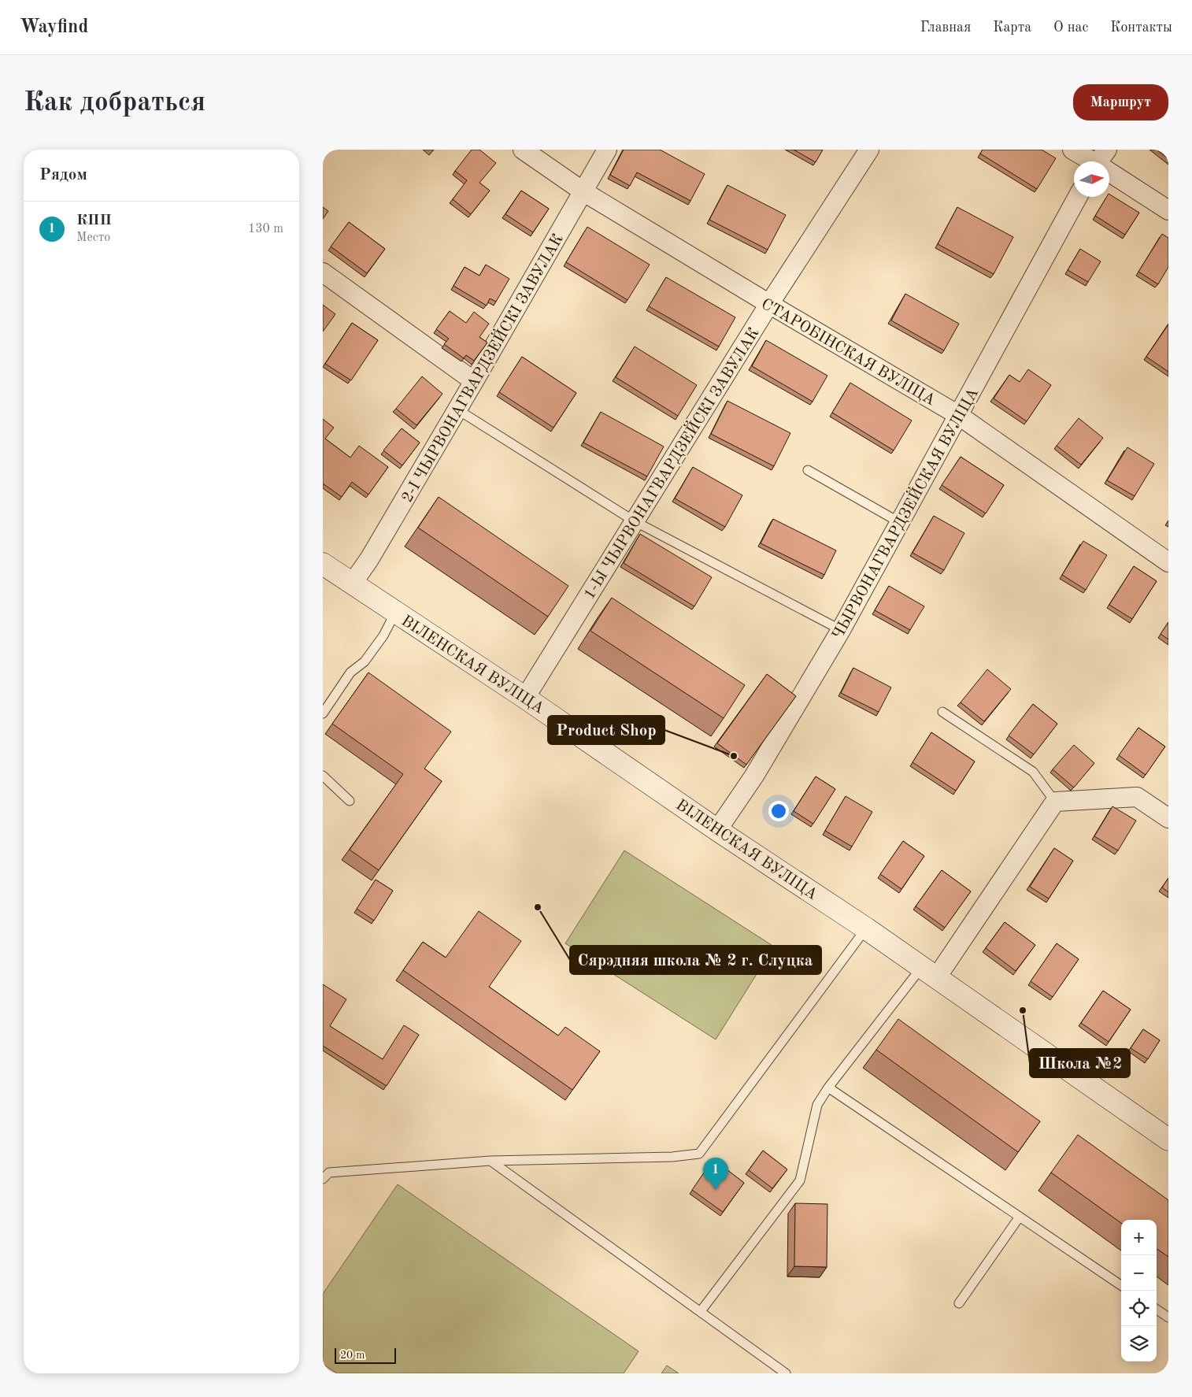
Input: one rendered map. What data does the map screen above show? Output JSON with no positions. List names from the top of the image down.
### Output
{
  "streets": {
    "main road": ["ВІЛЕНСКАЯ ВУЛІЦА"],
    "street": [
      "СТАРОБІНСКАЯ ВУЛІЦА",
      "2-І ЧЫРВОНАГВАРДЗЕЙСКІ ЗАВУЛАК",
      "1-Ы ЧЫРВОНАГВАРДЗЕЙСКІ ЗАВУЛАК",
      "ЧЫРВОНАГВАРДЗЕЙСКАЯ ВУЛІЦА"
    ]
  },
  "crossings": [
    ["СТАРОБІНСКАЯ ВУЛІЦА", "2-І ЧЫРВОНАГВАРДЗЕЙСКІ ЗАВУЛАК"],
    ["СТАРОБІНСКАЯ ВУЛІЦА", "1-Ы ЧЫРВОНАГВАРДЗЕЙСКІ ЗАВУЛАК"],
    ["СТАРОБІНСКАЯ ВУЛІЦА", "ЧЫРВОНАГВАРДЗЕЙСКАЯ ВУЛІЦА"],
    ["2-І ЧЫРВОНАГВАРДЗЕЙСКІ ЗАВУЛАК", "ВІЛЕНСКАЯ ВУЛІЦА"],
    ["1-Ы ЧЫРВОНАГВАРДЗЕЙСКІ ЗАВУЛАК", "ВІЛЕНСКАЯ ВУЛІЦА"],
    ["ЧЫРВОНАГВАРДЗЕЙСКАЯ ВУЛІЦА", "ВІЛЕНСКАЯ ВУЛІЦА"]
  ],
  "places": ["Product Shop", "Сярэдняя школа № 2 г. Слуцка", "Школа №2"],
  "scale_bar": "20 m",
  "north": "right",
  "page": {
    "header": "Wayfind",
    "nav": [
      "Главная",
      "Карта",
      "О нас",
      "Контакты"
    ],
    "buttons": "Маршрут",
    "title": "Как добраться",
    "heading": "Рядом",
    "list": [
      {
        "mark": "1",
        "name": "КПП",
        "note": "Место",
        "value": "130 m"
      }
    ],
    "pins": "1",
    "map_buttons": ["+", "−"],
    "scale": "20 m"
  }
}
